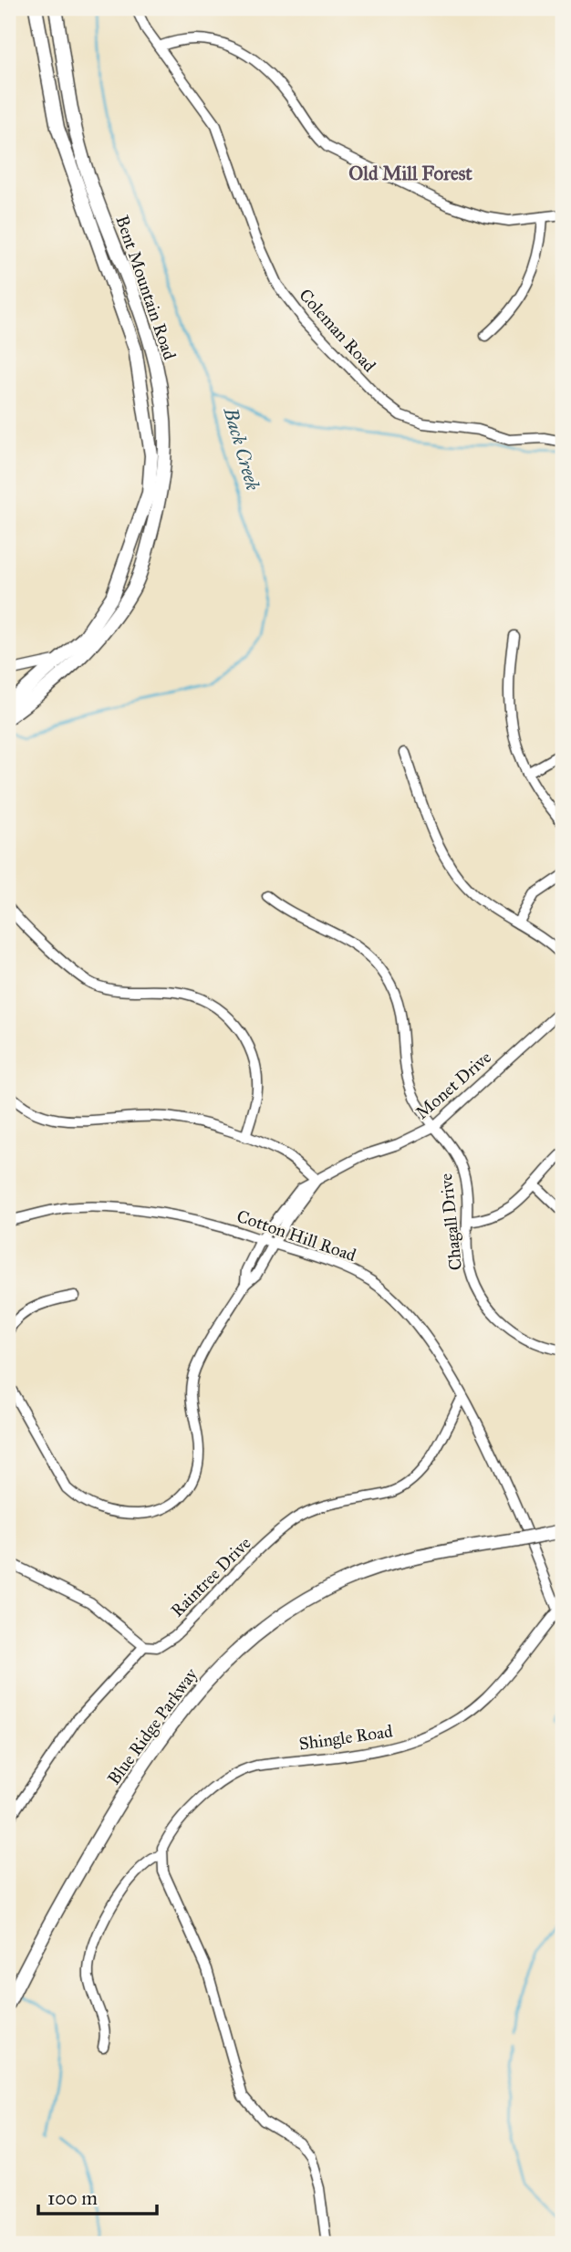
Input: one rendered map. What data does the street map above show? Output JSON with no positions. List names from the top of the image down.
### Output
{
  "streets": {
    "main road": ["Bent Mountain Road", "Blue Ridge Parkway"],
    "street": [
      "Coleman Road",
      "Monet Drive",
      "Chagall Drive",
      "Cotton Hill Road",
      "Raintree Drive",
      "Shingle Road"
    ]
  },
  "crossings": [
    ["Monet Drive", "Chagall Drive"],
    ["Monet Drive", "Cotton Hill Road"],
    ["Cotton Hill Road", "Raintree Drive"],
    ["Cotton Hill Road", "Shingle Road"]
  ],
  "districts": ["Old Mill Forest"],
  "water": ["Back Creek"],
  "scale_bar": "100 m"
}
